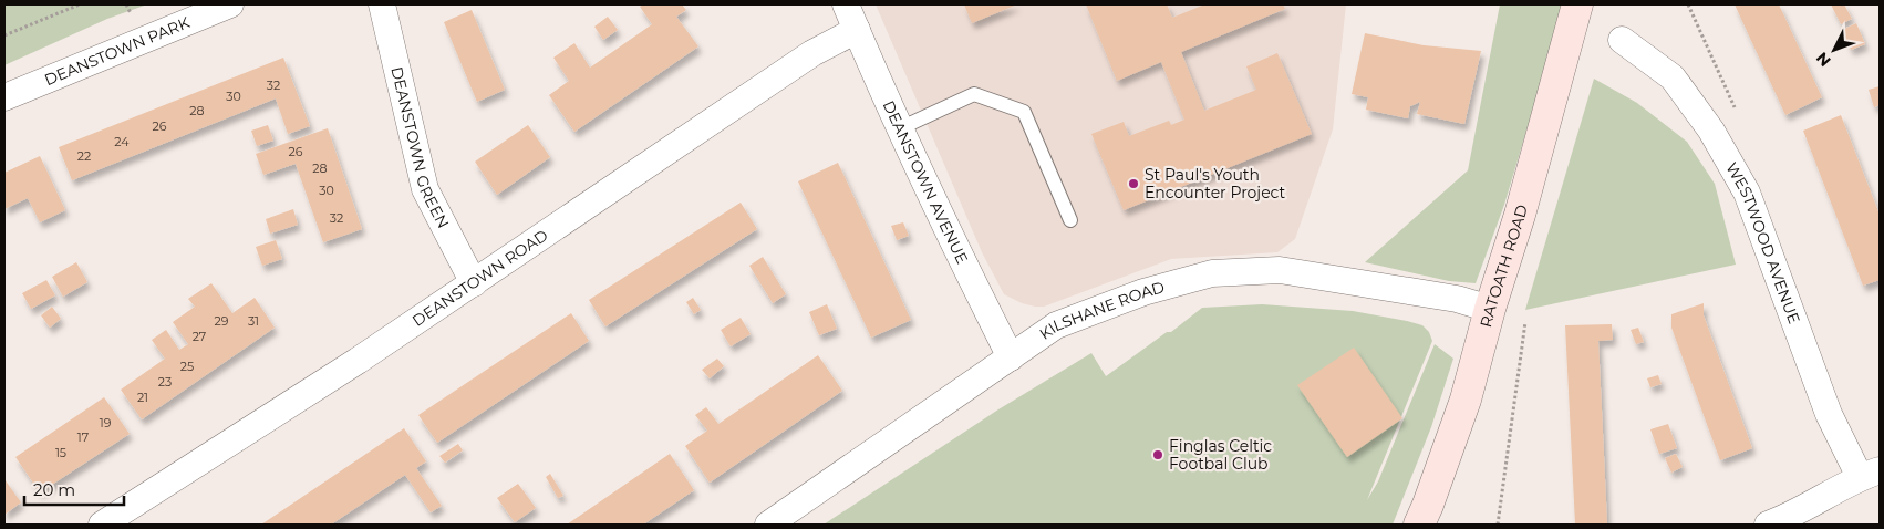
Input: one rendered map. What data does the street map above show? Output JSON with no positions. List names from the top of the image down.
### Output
{
  "streets": {
    "street": [
      "DEANSTOWN PARK",
      "DEANSTOWN GREEN",
      "DEANSTOWN AVENUE",
      "WESTWOOD AVENUE",
      "RATOATH ROAD",
      "DEANSTOWN ROAD",
      "KILSHANE ROAD"
    ]
  },
  "crossings": [
    ["DEANSTOWN GREEN", "DEANSTOWN ROAD"],
    ["DEANSTOWN AVENUE", "DEANSTOWN ROAD"],
    ["DEANSTOWN AVENUE", "KILSHANE ROAD"],
    ["RATOATH ROAD", "KILSHANE ROAD"]
  ],
  "places": ["St Paul's Youth Encounter Project", "Finglas Celtic Footbal Club"],
  "house_numbers": [
    "32",
    "30",
    "28",
    "26",
    "24",
    "26",
    "22",
    "28",
    "30",
    "32",
    "29",
    "31",
    "27",
    "25",
    "23",
    "21",
    "19",
    "17",
    "15"
  ],
  "scale_bar": "20 m",
  "north": "bottom left"
}
